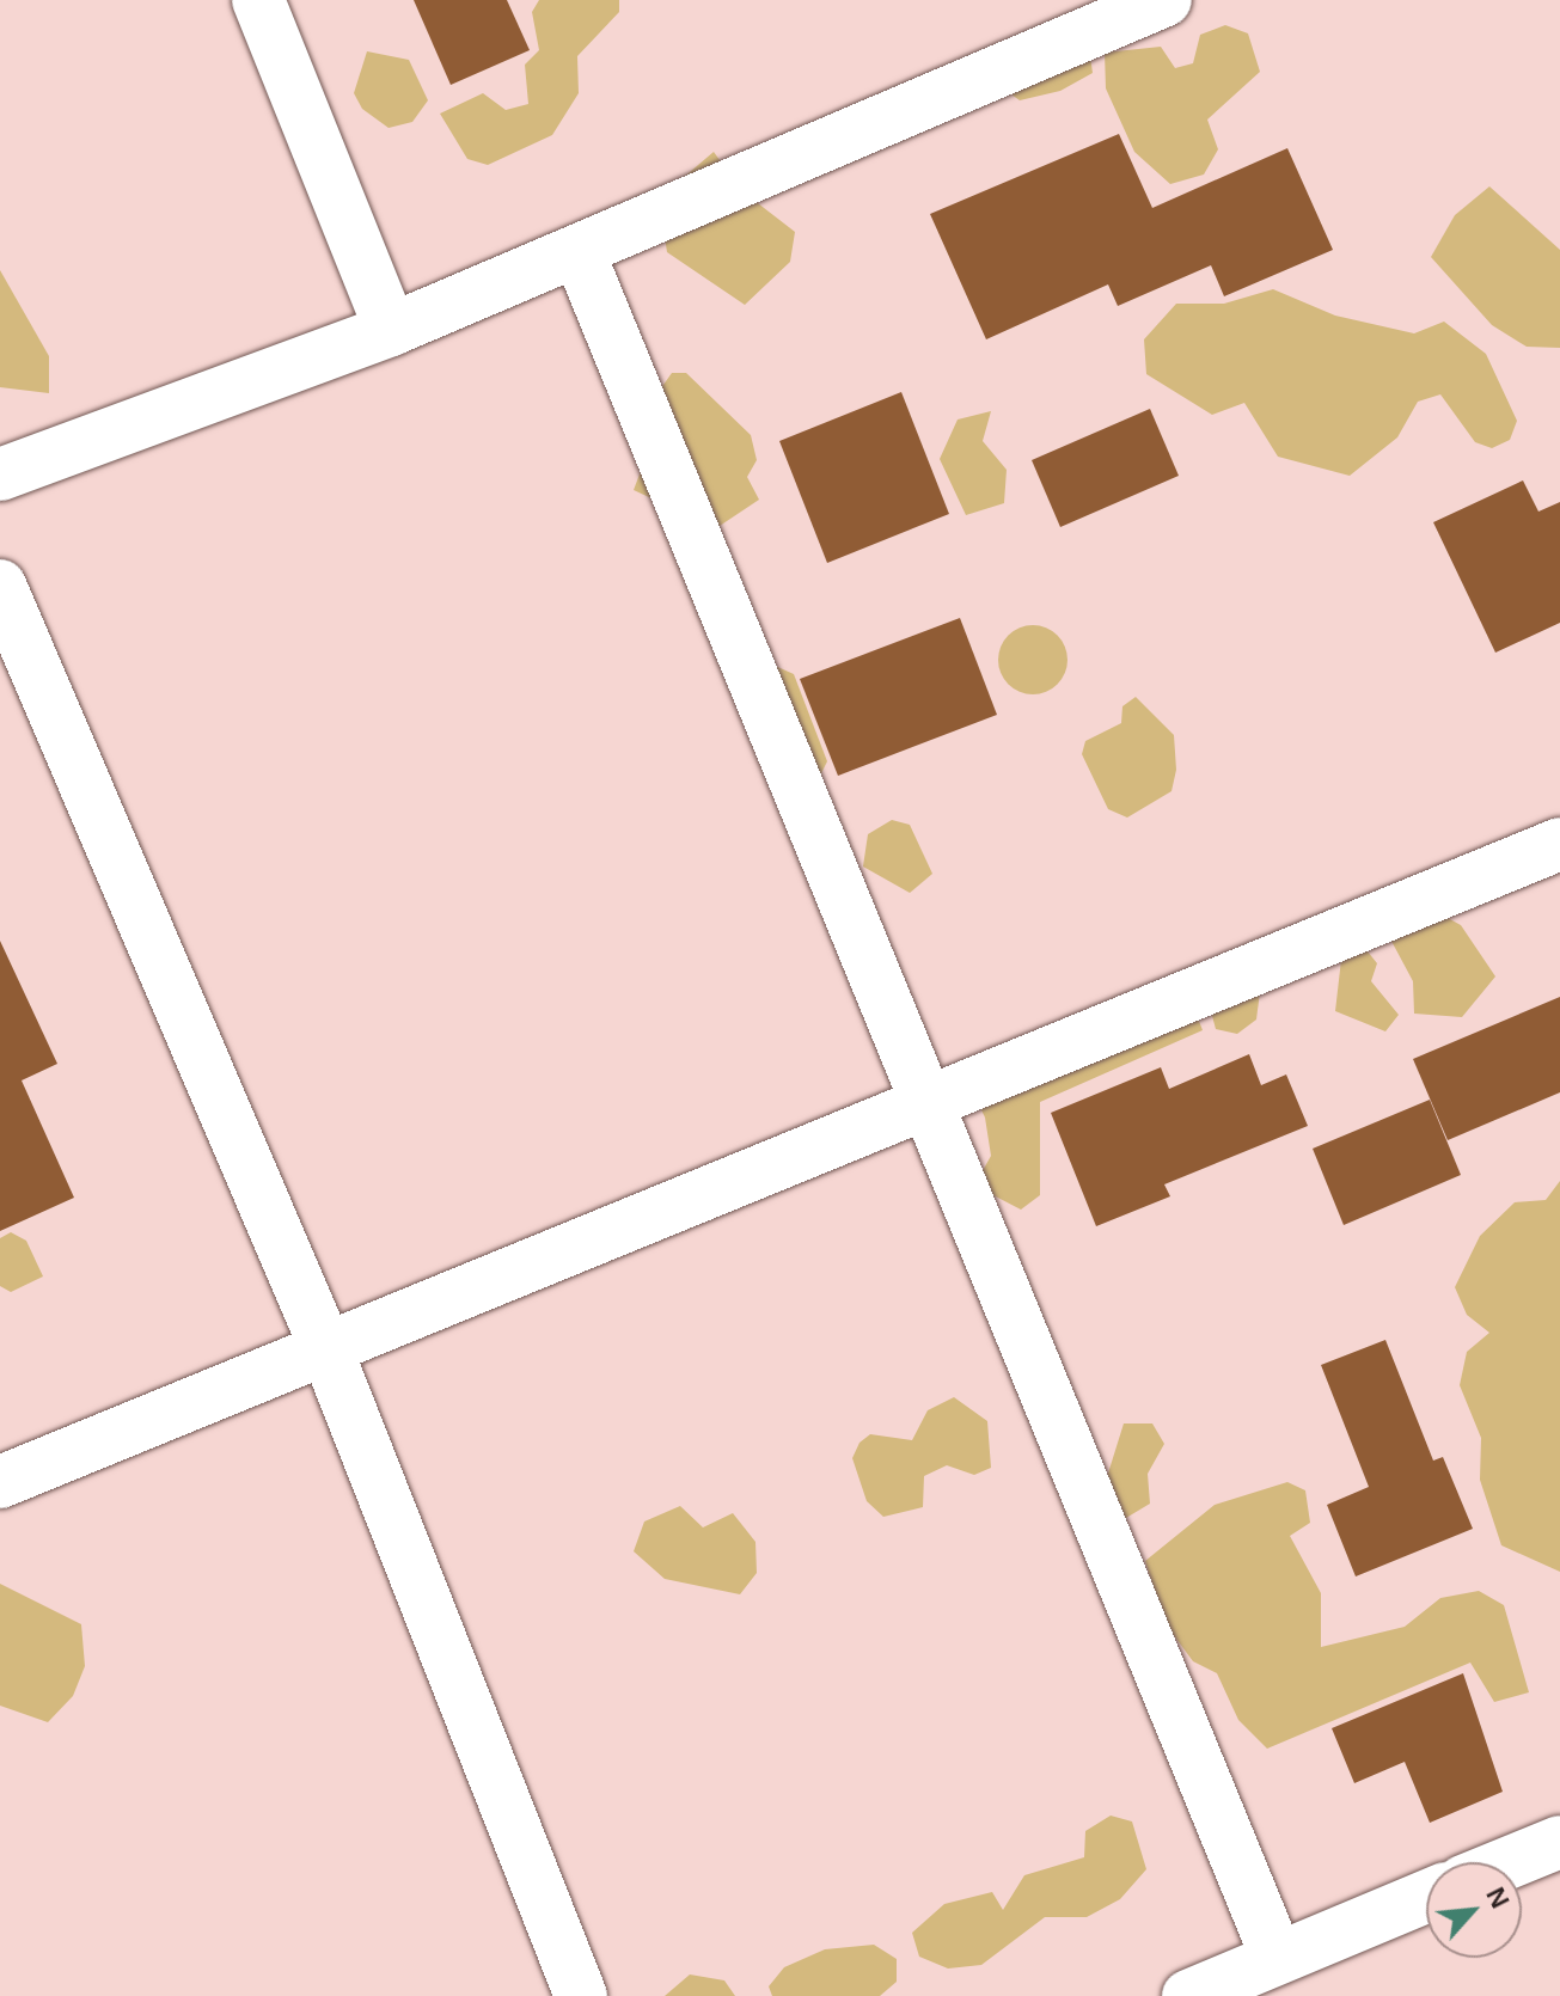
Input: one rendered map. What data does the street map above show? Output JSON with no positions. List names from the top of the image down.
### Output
{
  "north": "top right"
}
